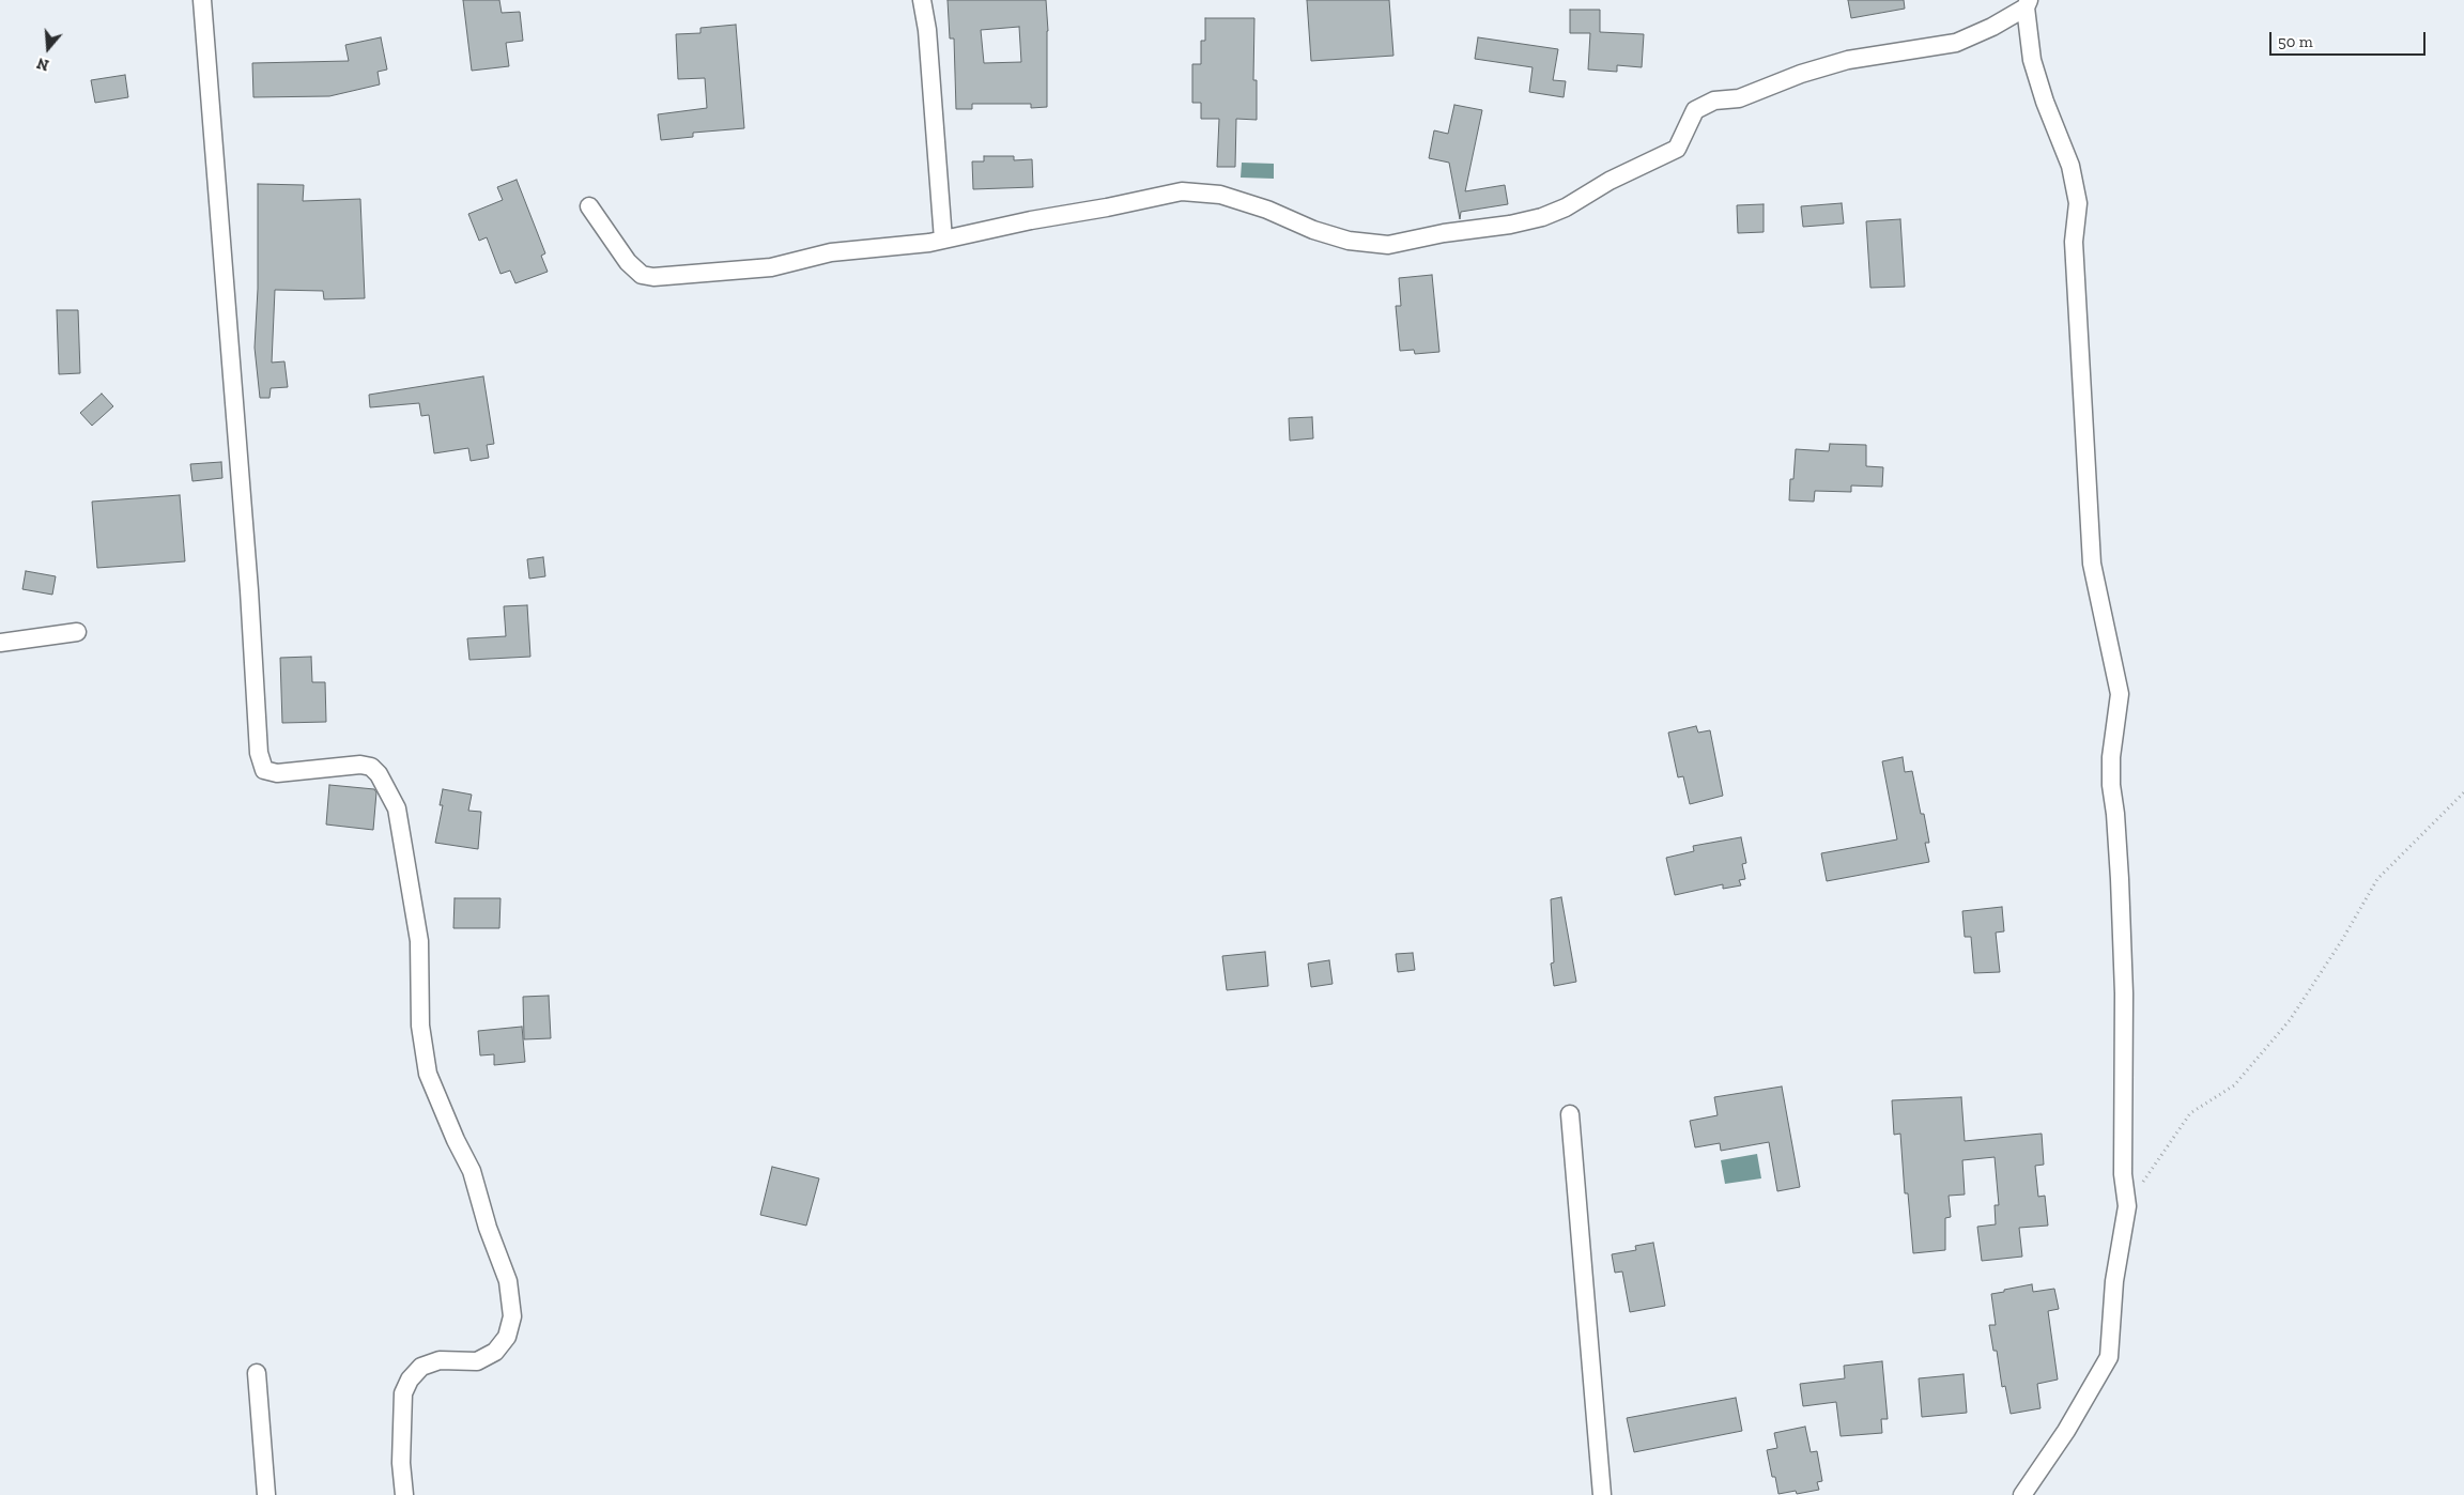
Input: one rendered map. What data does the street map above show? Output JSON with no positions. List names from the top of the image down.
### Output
{
  "scale_bar": "50 m",
  "north": "bottom"
}
